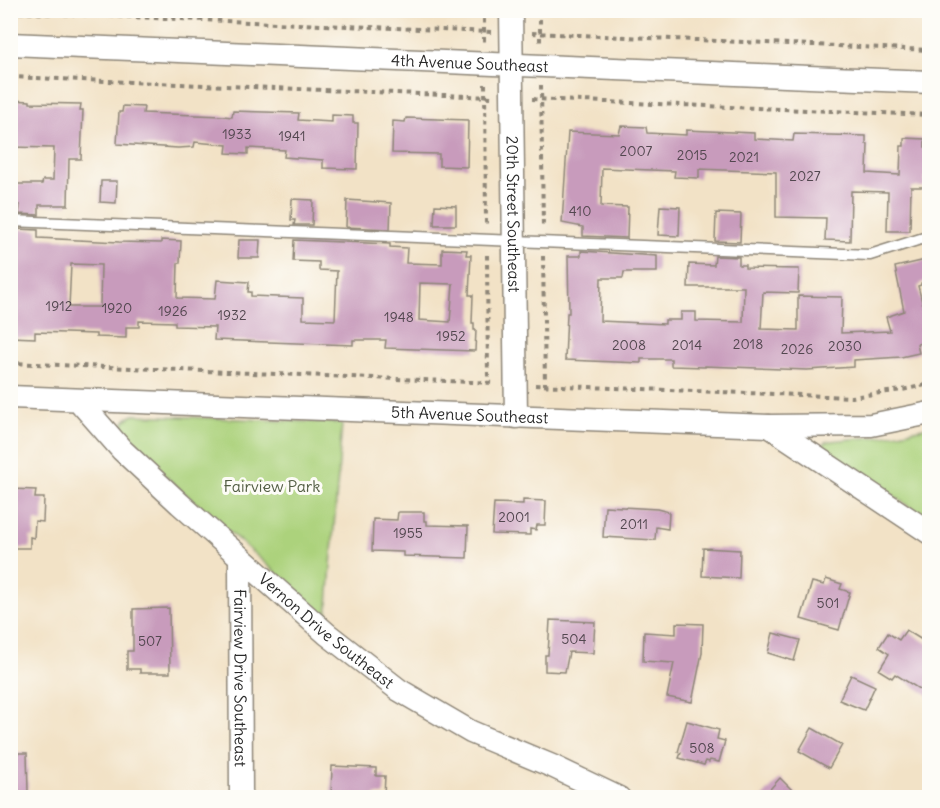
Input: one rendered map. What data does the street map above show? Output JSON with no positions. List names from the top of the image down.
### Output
{
  "streets": {
    "street": [
      "4th Avenue Southeast",
      "20th Street Southeast",
      "5th Avenue Southeast",
      "Vernon Drive Southeast",
      "Fairview Drive Southeast"
    ]
  },
  "crossings": [
    ["4th Avenue Southeast", "20th Street Southeast"],
    ["20th Street Southeast", "5th Avenue Southeast"],
    ["5th Avenue Southeast", "Vernon Drive Southeast"],
    ["Vernon Drive Southeast", "Fairview Drive Southeast"]
  ],
  "parks": ["Fairview Park"],
  "house_numbers": [
    "1933",
    "1941",
    "2007",
    "2015",
    "2021",
    "2027",
    "410",
    "1912",
    "1920",
    "1926",
    "1932",
    "1948",
    "1952",
    "2018",
    "2008",
    "2014",
    "2030",
    "2026",
    "2001",
    "2011",
    "1955",
    "501",
    "504",
    "507",
    "508"
  ]
}
